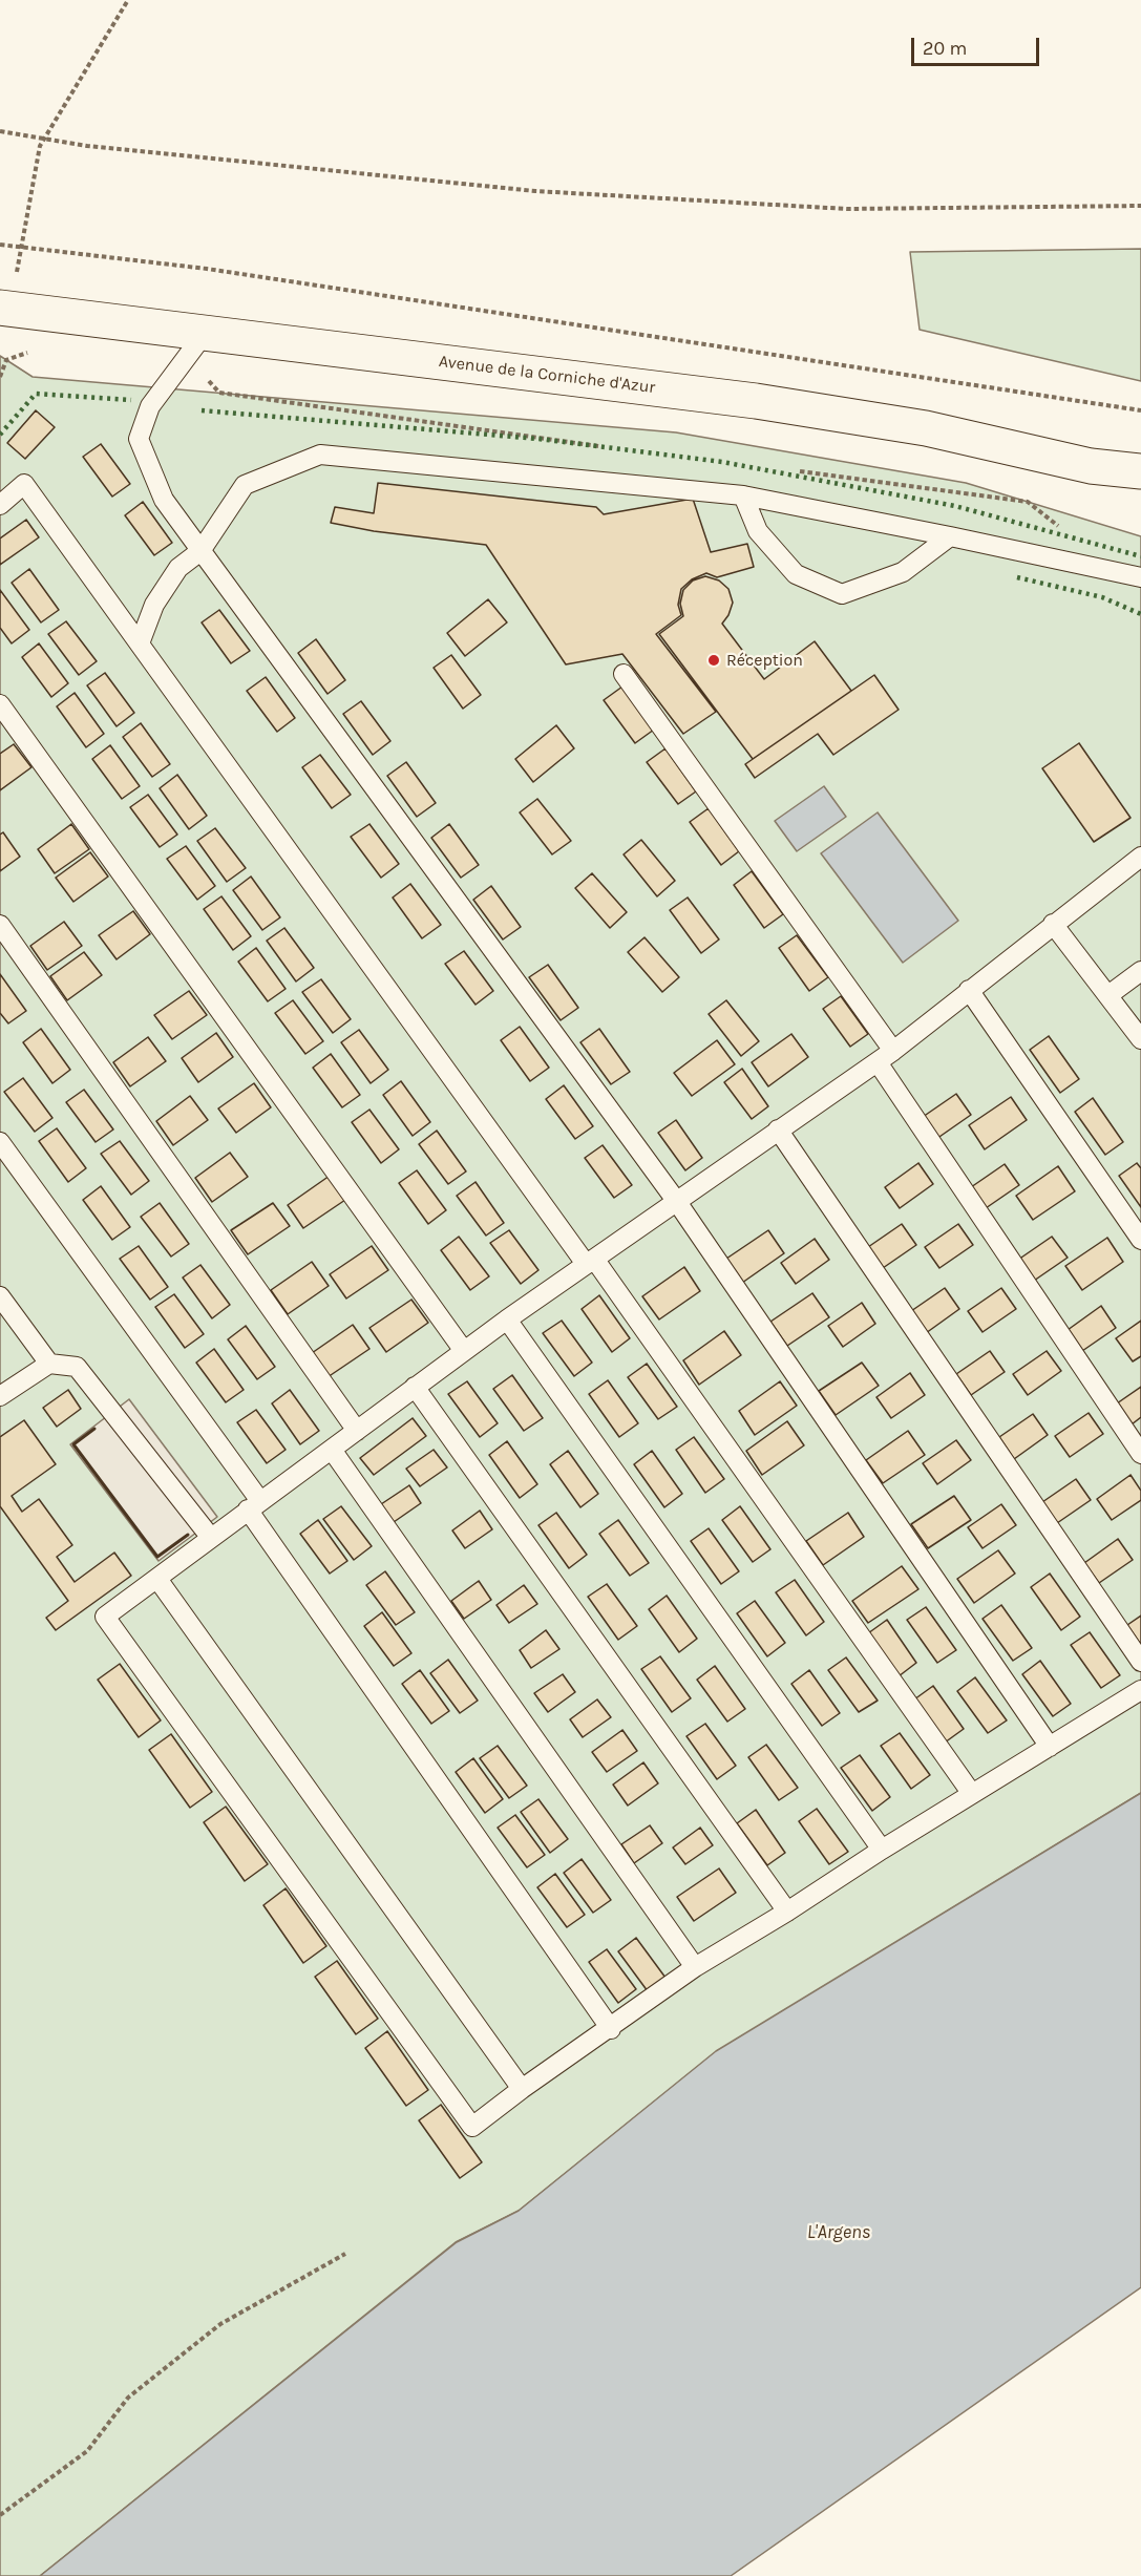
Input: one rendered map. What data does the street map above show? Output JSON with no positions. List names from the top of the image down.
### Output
{
  "streets": {
    "main road": ["Avenue de la Corniche d'Azur"]
  },
  "water": ["L'Argens"],
  "places": ["Réception"],
  "scale_bar": "20 m"
}
